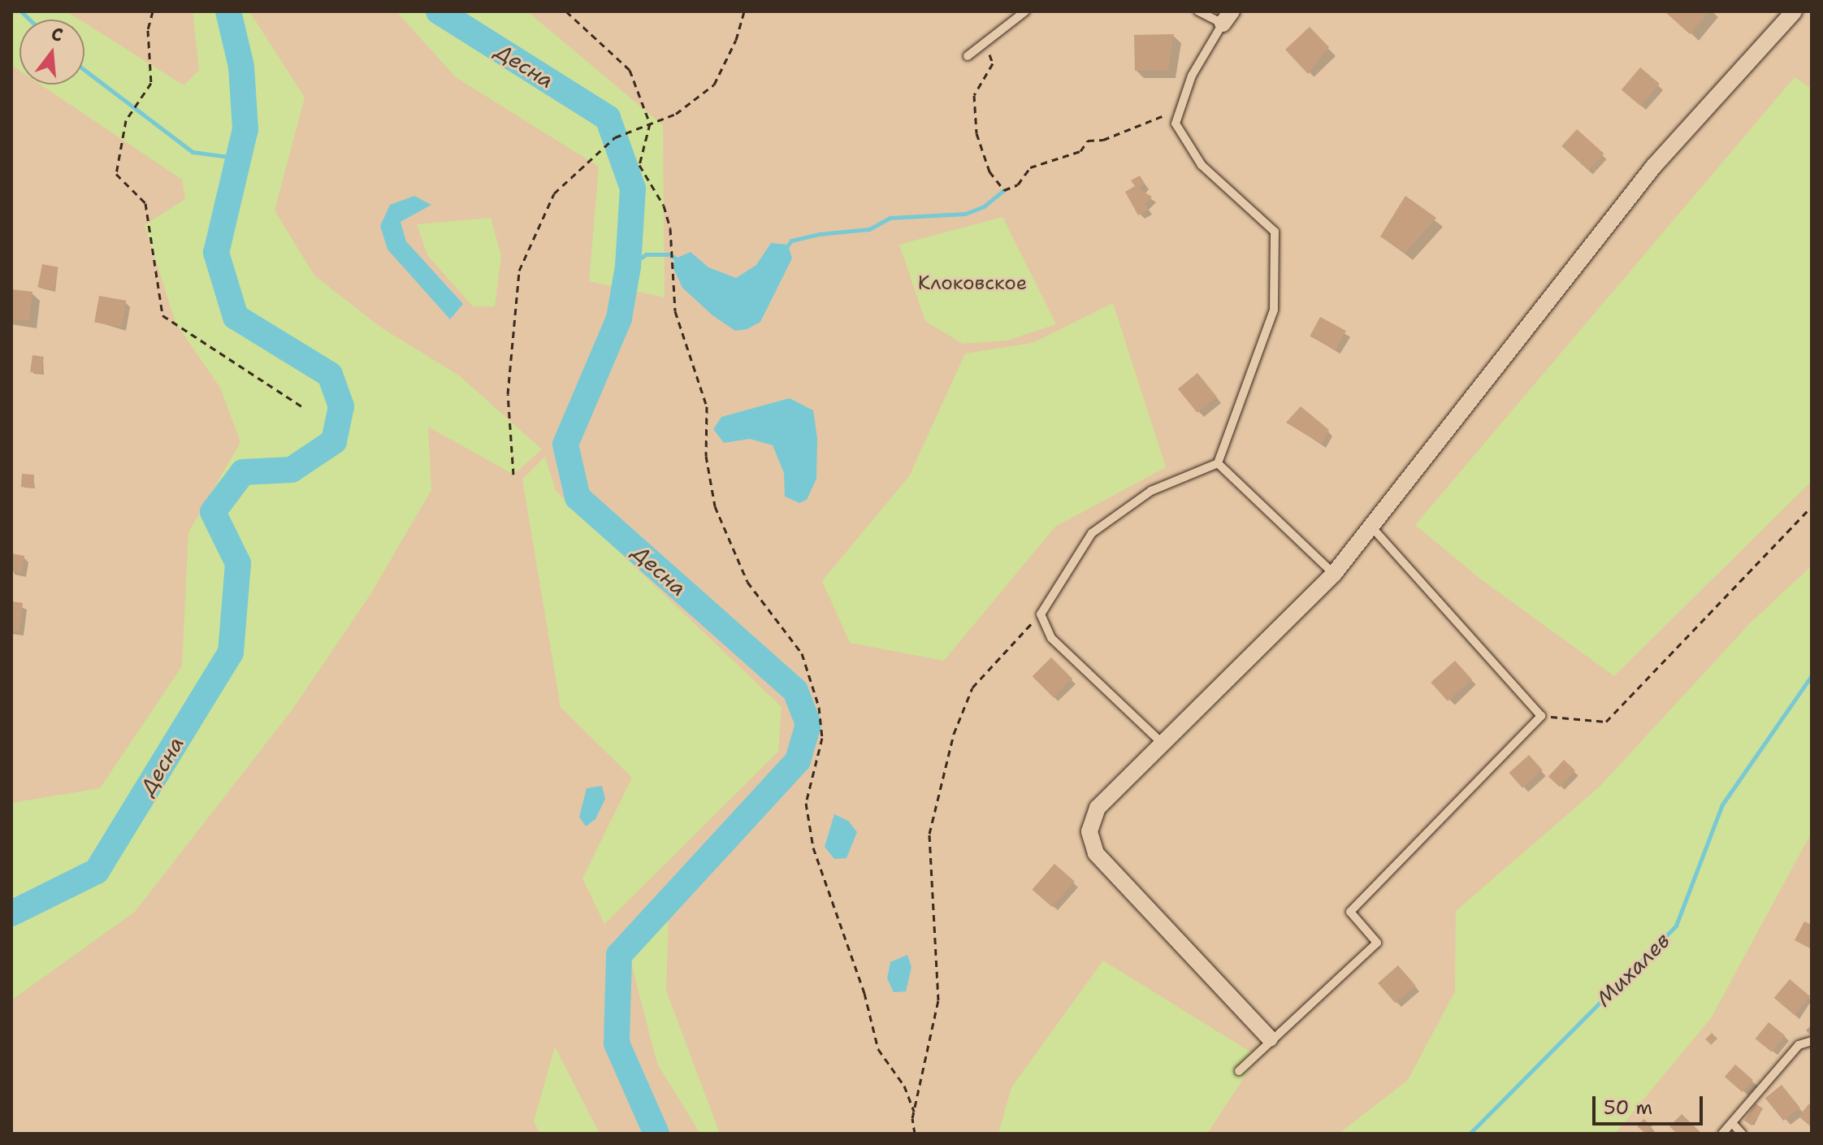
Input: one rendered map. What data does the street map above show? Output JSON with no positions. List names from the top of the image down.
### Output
{
  "water": ["Десна", "Михалев"],
  "parks": ["Клоковское"],
  "scale_bar": "50 m",
  "north": "top"
}
